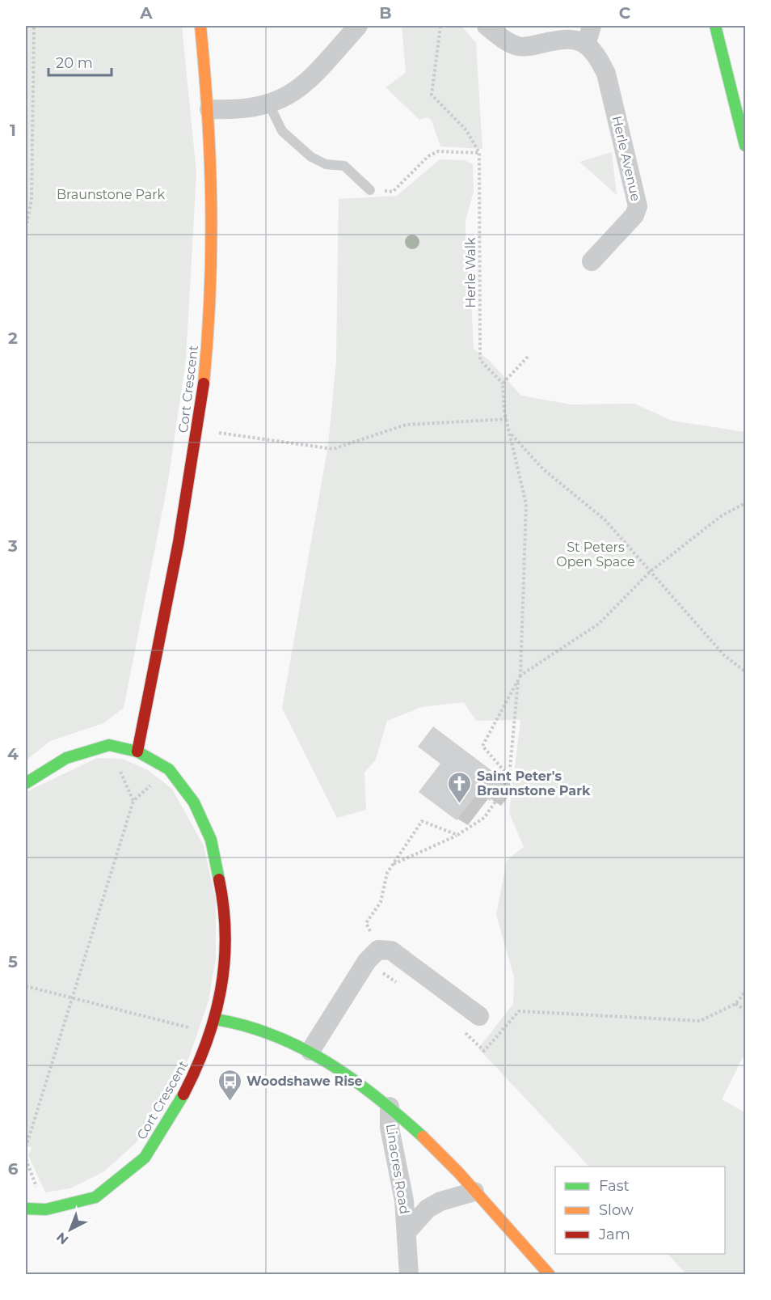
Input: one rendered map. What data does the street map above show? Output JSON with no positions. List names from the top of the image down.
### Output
{
  "streets": {
    "street": ["Herle Avenue", "Cort Crescent", "Linacres Road"],
    "path": ["Herle Walk"]
  },
  "parks": ["Braunstone Park", "St Peters Open Space"],
  "places": {
    "church": ["Saint Peter's Braunstone Park"],
    "bus stop": ["Woodshawe Rise"]
  },
  "legend": ["Fast", "Slow", "Jam"],
  "scale_bar": "20 m",
  "north": "bottom left",
  "grid": {
    "columns": ["A", "B", "C"],
    "rows": [
      "1",
      "2",
      "3",
      "4",
      "5",
      "6"
    ]
  }
}
